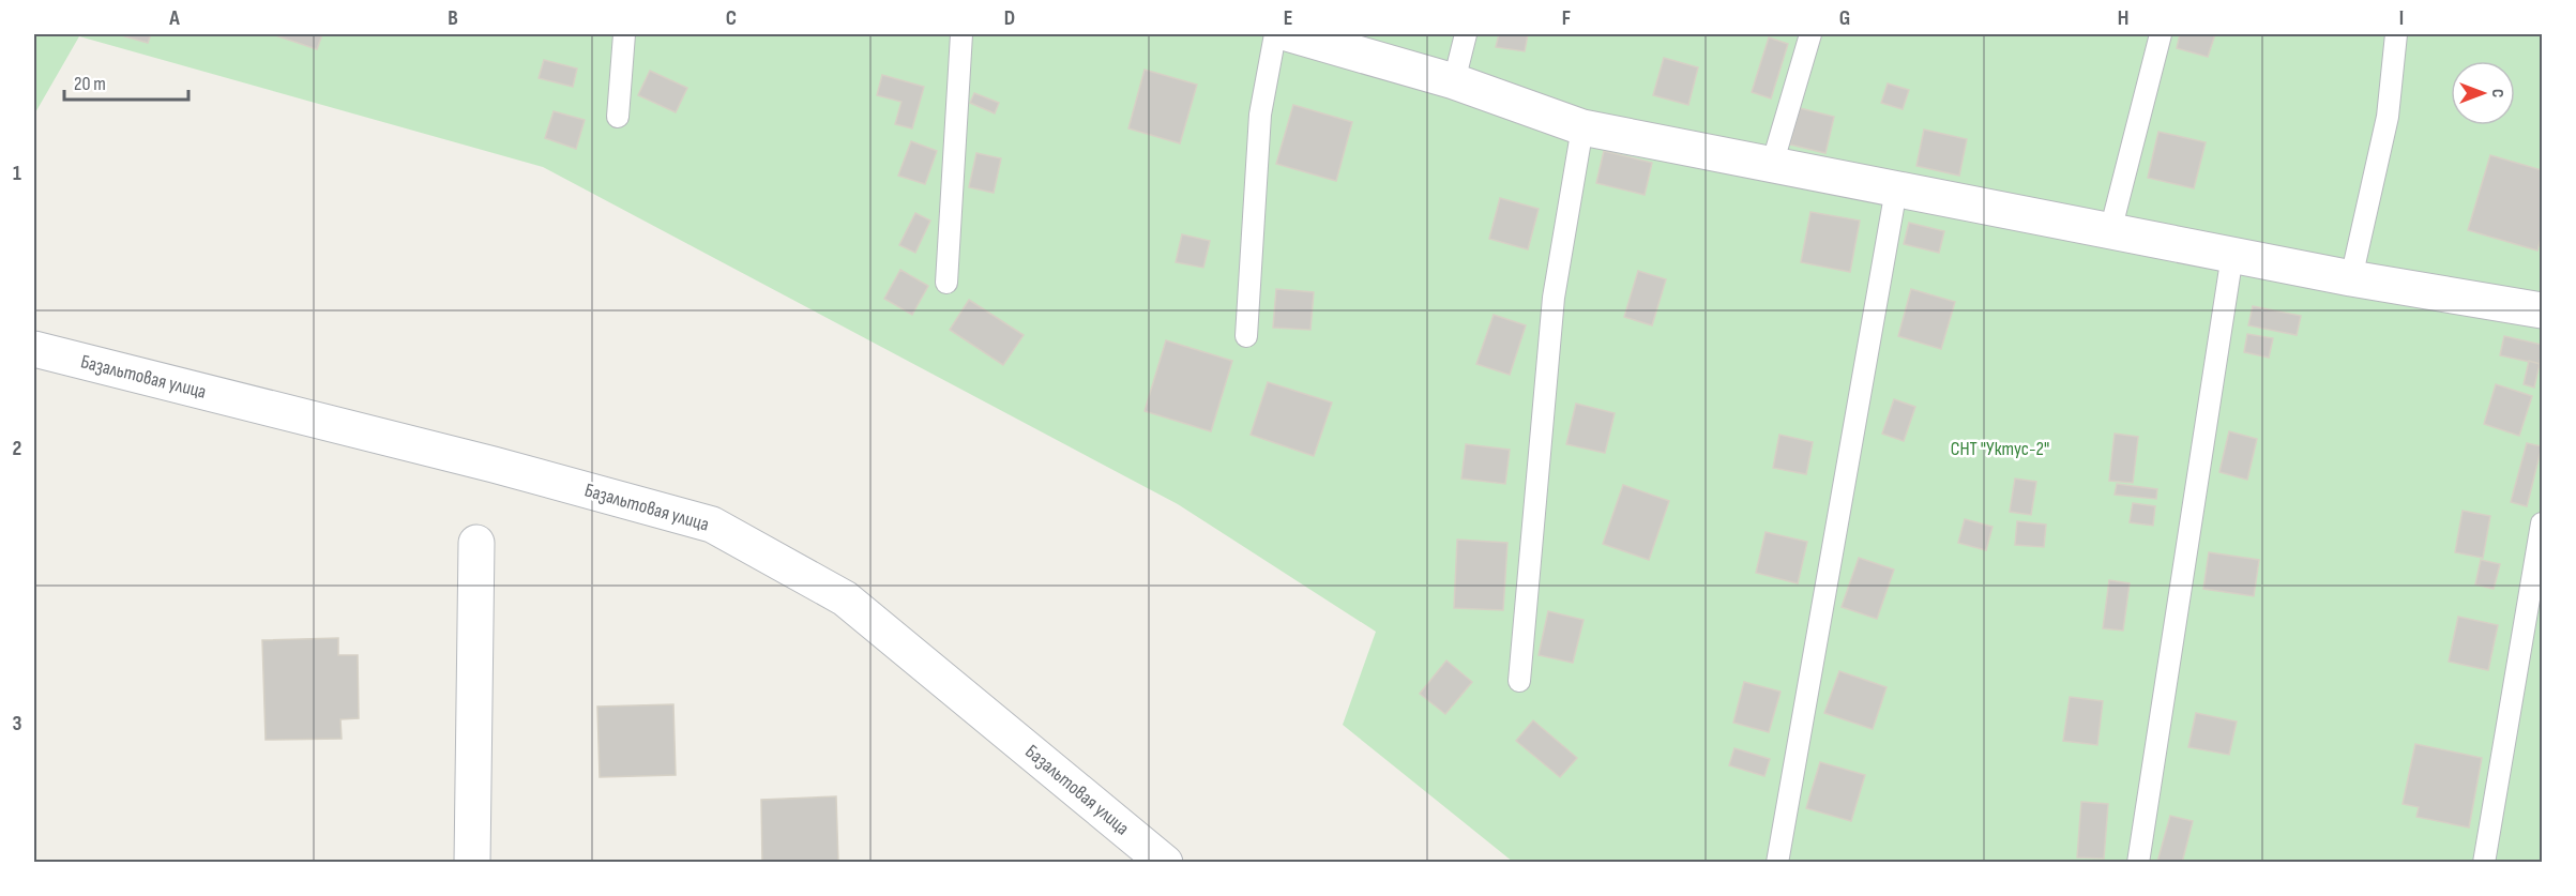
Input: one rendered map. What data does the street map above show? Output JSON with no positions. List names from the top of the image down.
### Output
{
  "streets": {
    "street": ["Базальтовая улица"]
  },
  "parks": ["СНТ \"Уктус-2\""],
  "scale_bar": "20 m",
  "north": "right",
  "grid": {
    "columns": [
      "A",
      "B",
      "C",
      "D",
      "E",
      "F",
      "G",
      "H",
      "I"
    ],
    "rows": ["1", "2", "3"]
  }
}
